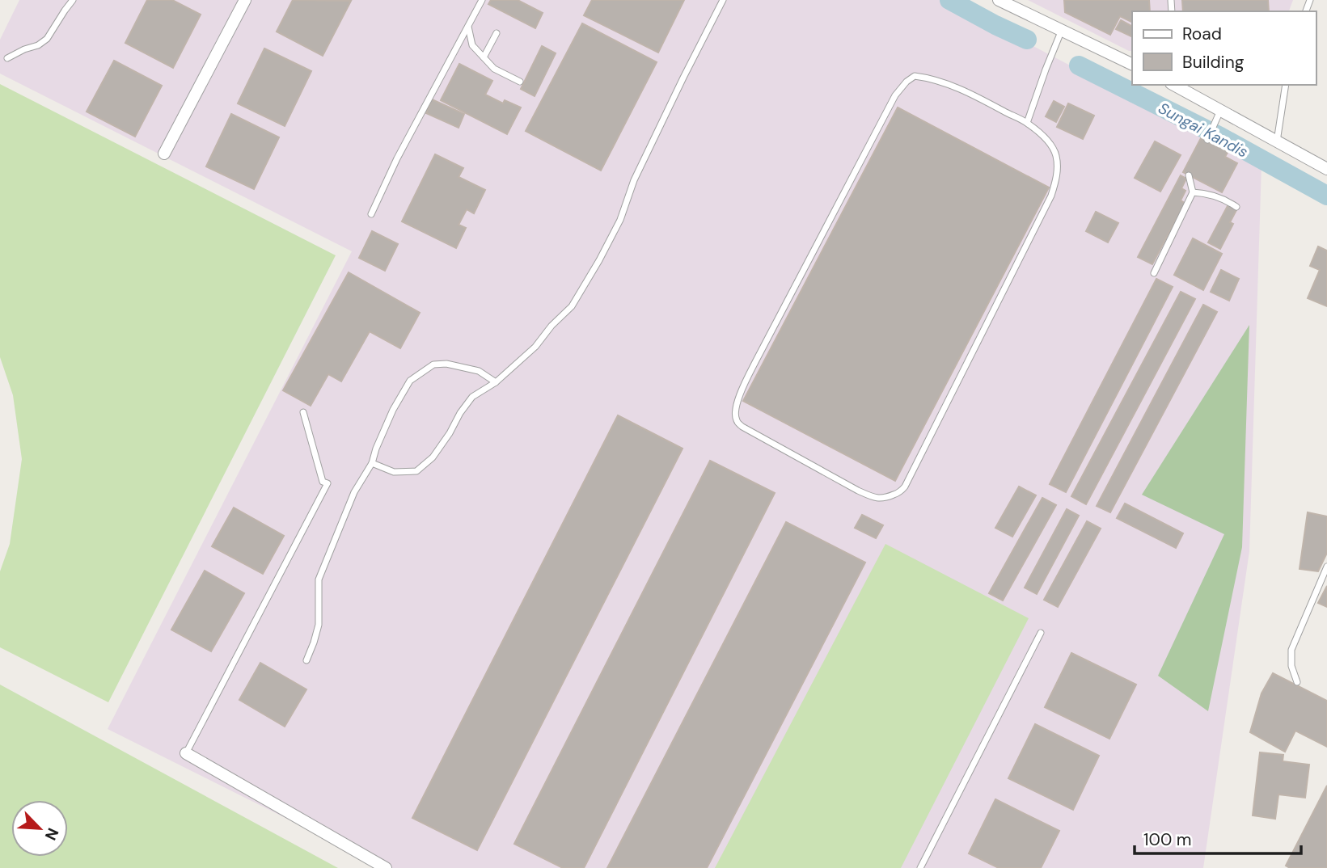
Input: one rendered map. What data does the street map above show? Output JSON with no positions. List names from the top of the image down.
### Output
{
  "water": ["Sungai Kandis"],
  "legend": ["Road", "Building"],
  "scale_bar": "100 m",
  "north": "bottom right"
}
